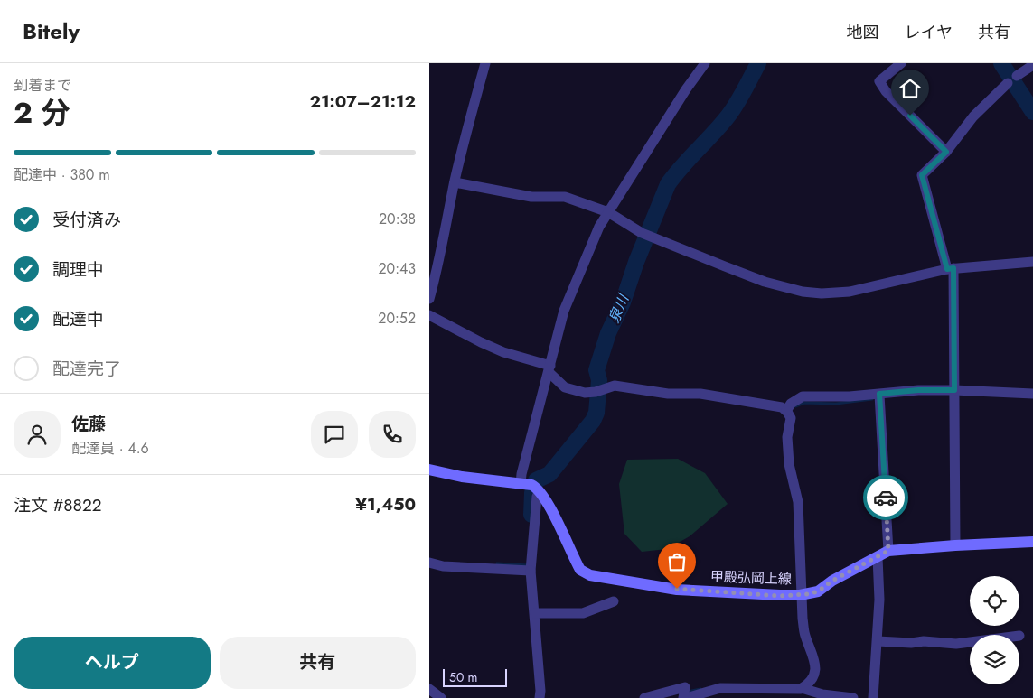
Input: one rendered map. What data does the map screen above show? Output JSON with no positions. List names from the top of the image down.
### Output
{
  "streets": {
    "main road": ["甲殿弘岡上線"]
  },
  "water": ["泉川"],
  "scale_bar": "50 m",
  "page": {
    "header": "Bitely",
    "nav": ["地図", "レイヤ", "共有"],
    "heading": ["2 分", "到着まで", "21:07–21:12"],
    "panel": [
      "佐藤",
      "配達員 · 4.6",
      "注文 #8822",
      "¥1,450"
    ],
    "bar": "配達中 · 380 m",
    "list": [
      ["受付済み", "20:38"],
      ["調理中", "20:43"],
      ["配達中", "20:52"],
      "配達完了"
    ],
    "buttons": ["ヘルプ", "共有"],
    "scale": "50 m"
  }
}
